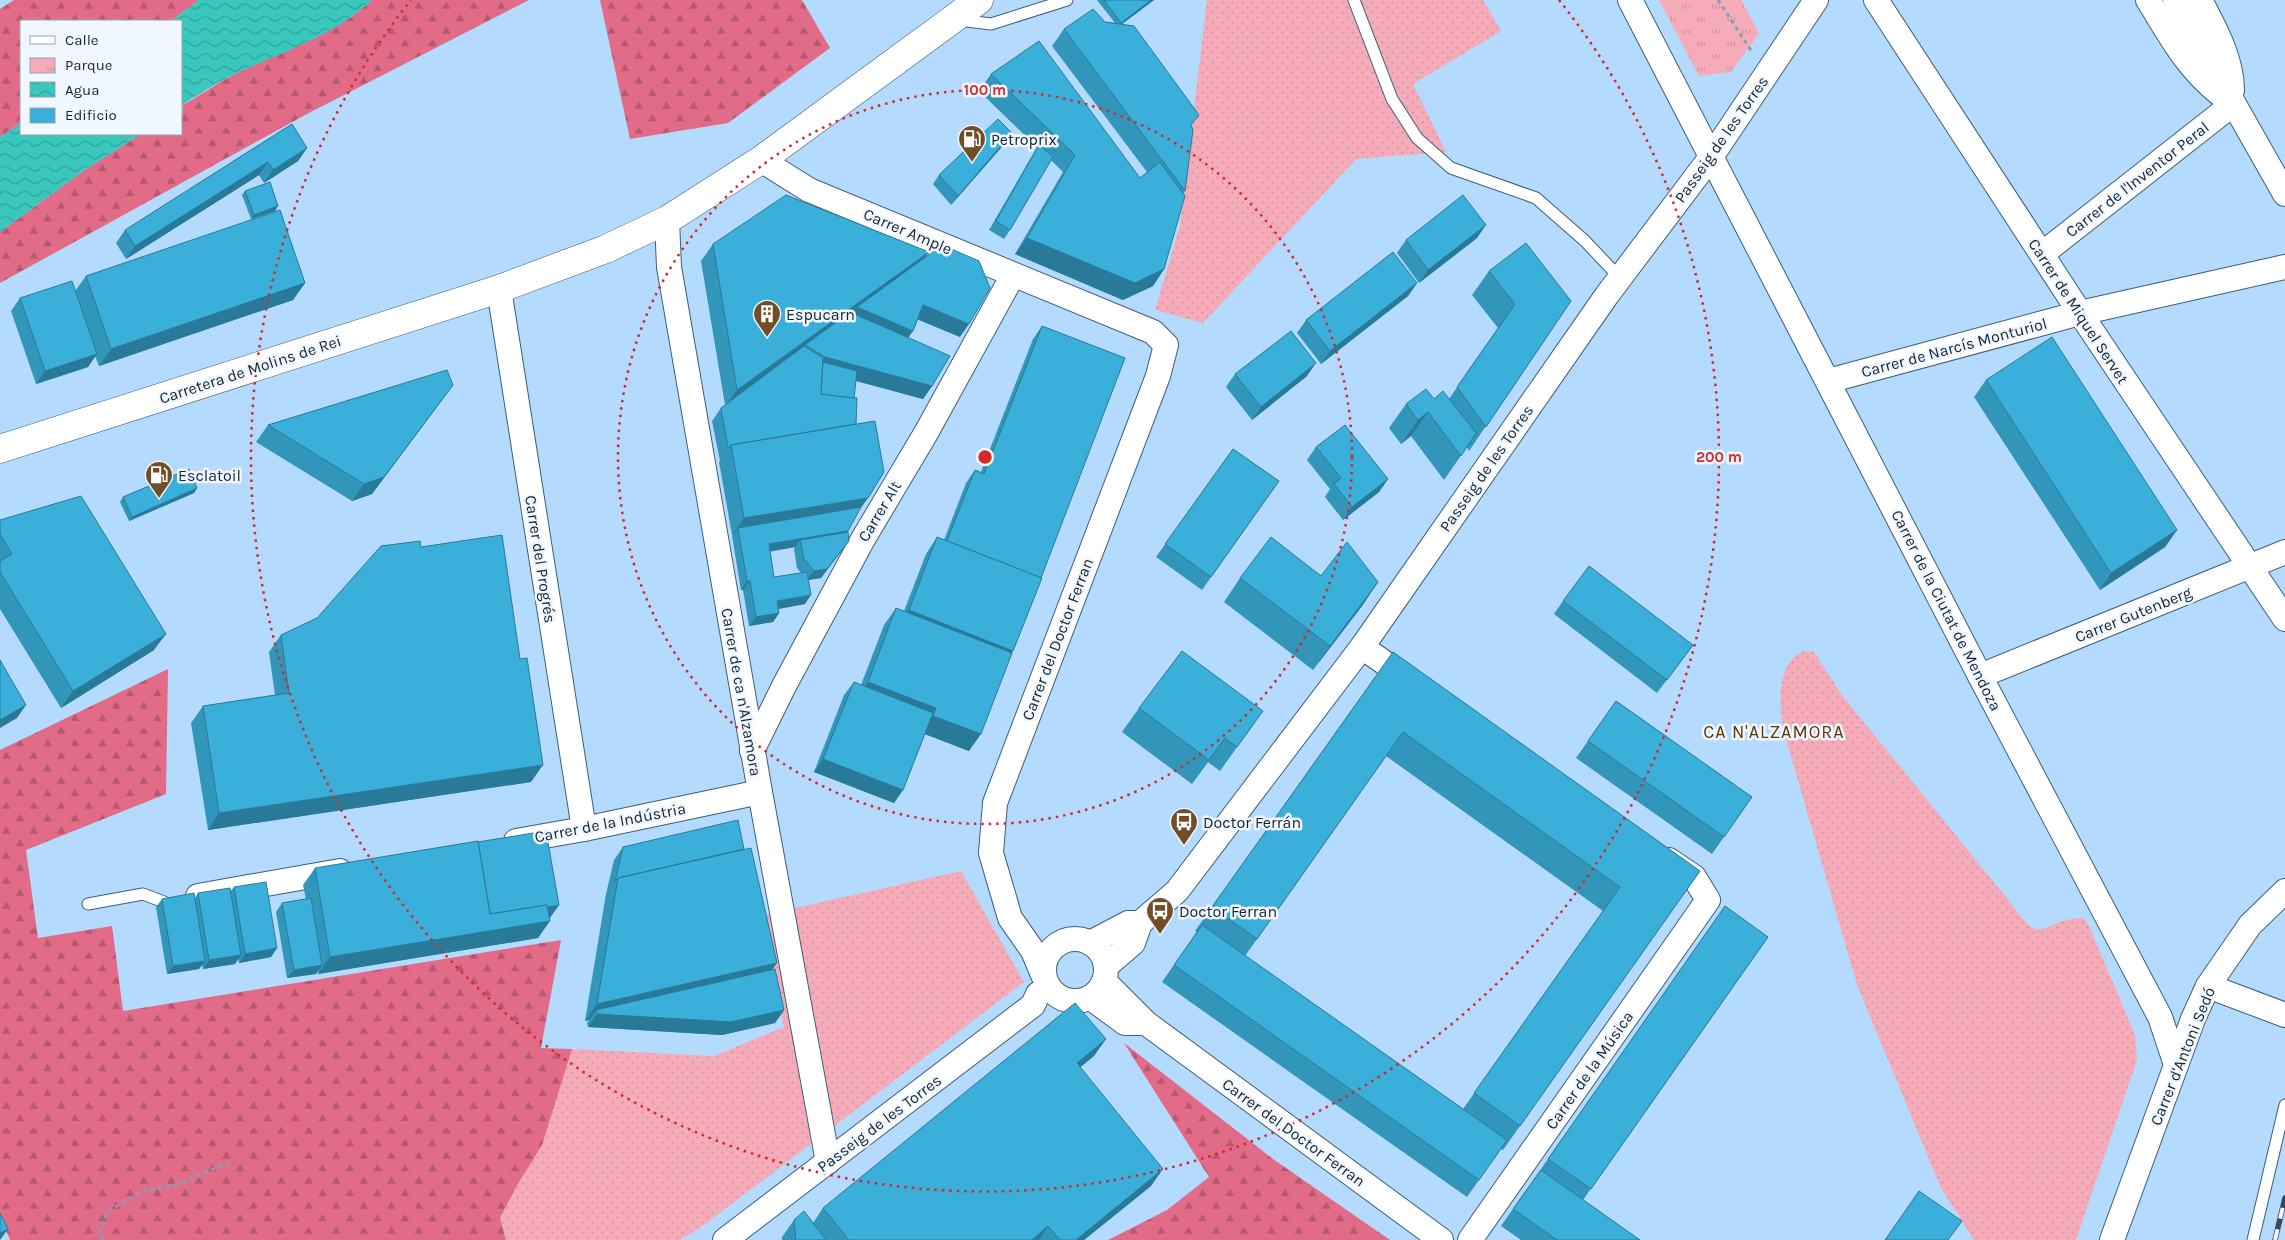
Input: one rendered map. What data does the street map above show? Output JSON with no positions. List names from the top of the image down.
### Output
{
  "streets": {
    "main road": ["Carretera de Molins de Rei"],
    "street": [
      "Passeig de les Torres",
      "Carrer de l'Inventor Peral",
      "Carrer Ample",
      "Carrer de Miquel Servet",
      "Carrer de Narcís Monturiol",
      "Carrer Alt",
      "Carrer del Progrés",
      "Carrer de la Ciutat de Mendoza",
      "Carrer Gutenberg",
      "Carrer del Doctor Ferran",
      "Carrer de ca n'Alzamora",
      "Carrer de la Indústria",
      "Carrer d'Antoni Sedó",
      "Carrer de la Música"
    ]
  },
  "crossings": [
    ["Passeig de les Torres", "Carrer de la Ciutat de Mendoza"],
    ["Passeig de les Torres", "Carrer del Doctor Ferran"],
    ["Passeig de les Torres", "Carrer de ca n'Alzamora"],
    ["Carrer de l'Inventor Peral", "Carrer de Miquel Servet"],
    ["Carrer Ample", "Carretera de Molins de Rei"],
    ["Carrer Ample", "Carrer Alt"],
    ["Carrer Ample", "Carrer del Doctor Ferran"],
    ["Carrer de Miquel Servet", "Carrer de Narcís Monturiol"],
    ["Carrer de Miquel Servet", "Carrer Gutenberg"],
    ["Carrer de Narcís Monturiol", "Carrer de la Ciutat de Mendoza"],
    ["Carretera de Molins de Rei", "Carrer del Progrés"],
    ["Carretera de Molins de Rei", "Carrer de ca n'Alzamora"],
    ["Carrer Alt", "Carrer de ca n'Alzamora"],
    ["Carrer del Progrés", "Carrer de la Indústria"],
    ["Carrer de la Ciutat de Mendoza", "Carrer Gutenberg"],
    ["Carrer de la Ciutat de Mendoza", "Carrer d'Antoni Sedó"],
    ["Carrer de ca n'Alzamora", "Carrer de la Indústria"]
  ],
  "districts": ["CA N'ALZAMORA"],
  "places": {
    "fuel station": ["Petroprix", "Esclatoil"],
    "building": ["Espucarn"],
    "bus stop": ["Doctor Ferrán", "Doctor Ferran"]
  },
  "legend": [
    "Calle",
    "Parque",
    "Agua",
    "Edificio"
  ],
  "rings": ["100 m", "200 m"]
}
